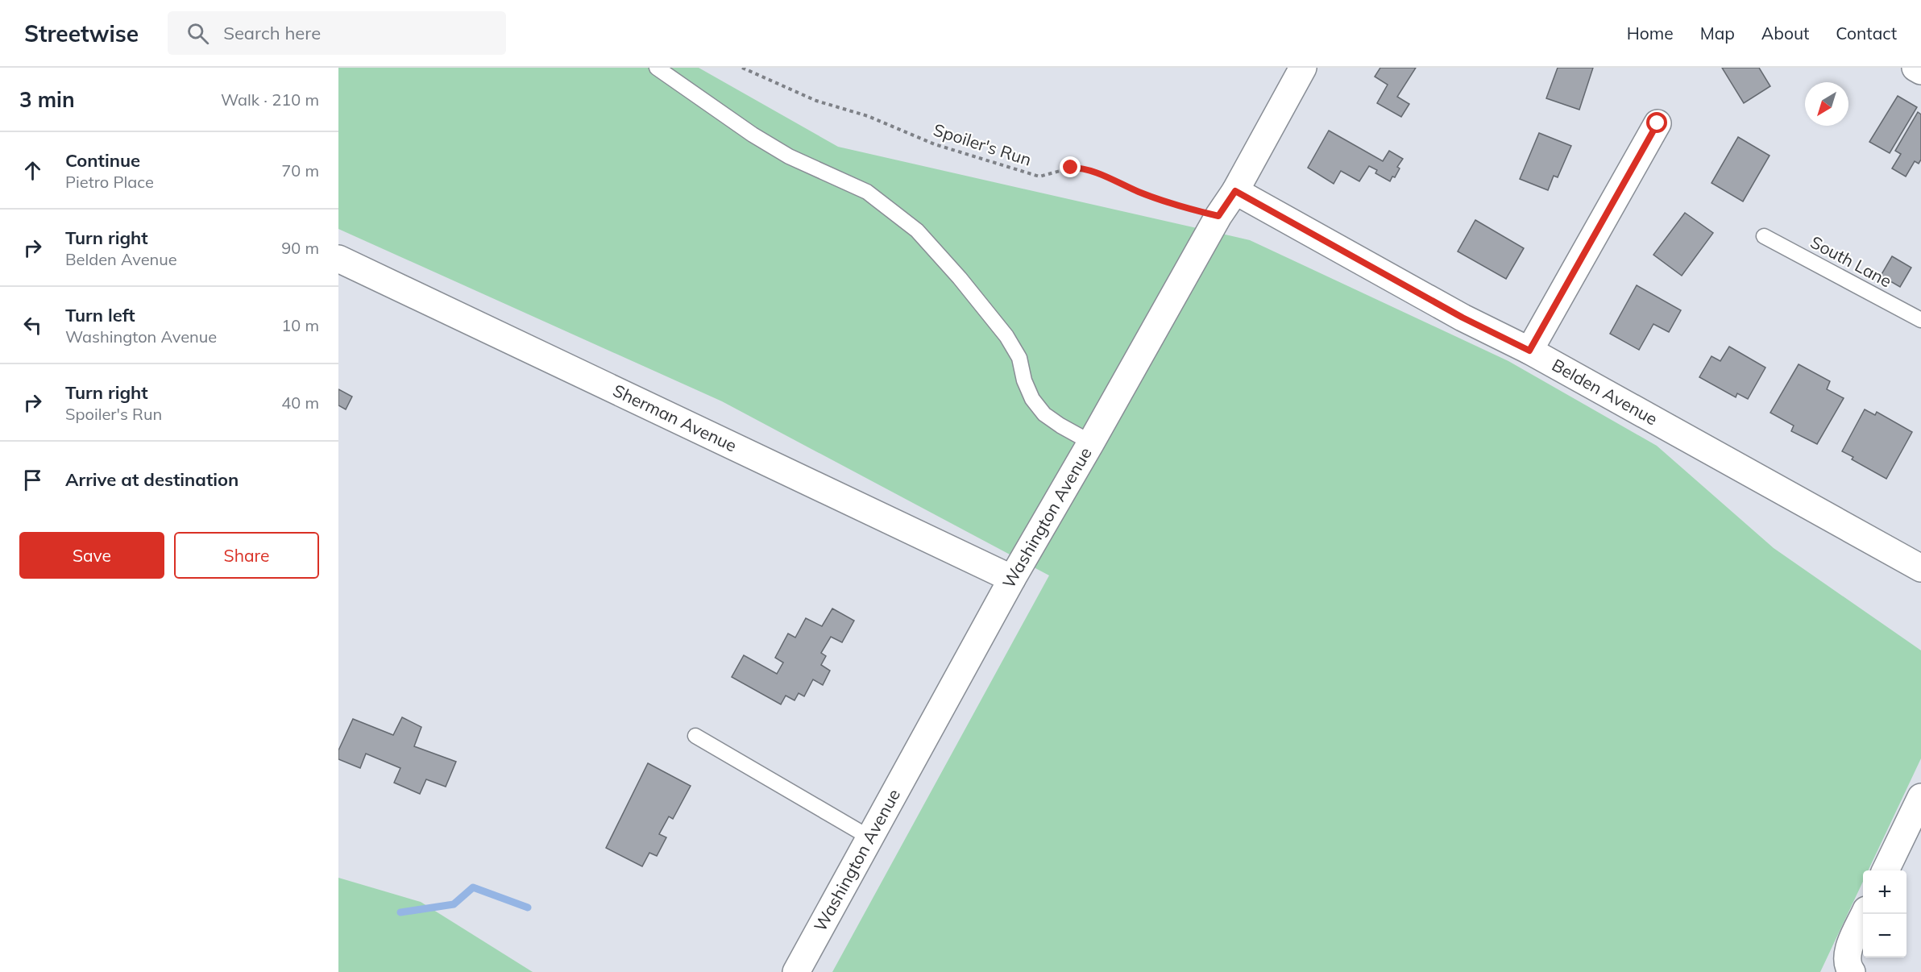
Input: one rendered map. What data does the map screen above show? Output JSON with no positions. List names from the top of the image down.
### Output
{
  "streets": {
    "street": ["Belden Avenue", "Sherman Avenue", "Washington Avenue"],
    "lane": ["South Lane"],
    "path": ["Spoiler's Run"]
  },
  "crossings": [
    ["Spoiler's Run", "Washington Avenue"],
    ["Belden Avenue", "Washington Avenue"],
    ["Sherman Avenue", "Washington Avenue"]
  ],
  "north": "bottom left",
  "page": {
    "header": "Streetwise",
    "search": "Search here",
    "nav": [
      "Home",
      "Map",
      "About",
      "Contact"
    ],
    "heading": ["3 min", "Walk · 210 m"],
    "list": [
      ["Continue", "Pietro Place", "70 m"],
      ["Turn right", "Belden Avenue", "90 m"],
      ["Turn left", "Washington Avenue", "10 m"],
      ["Turn right", "Spoiler's Run", "40 m"],
      "Arrive at destination"
    ],
    "buttons": ["Save", "Share"],
    "map_buttons": ["+", "−"]
  }
}
